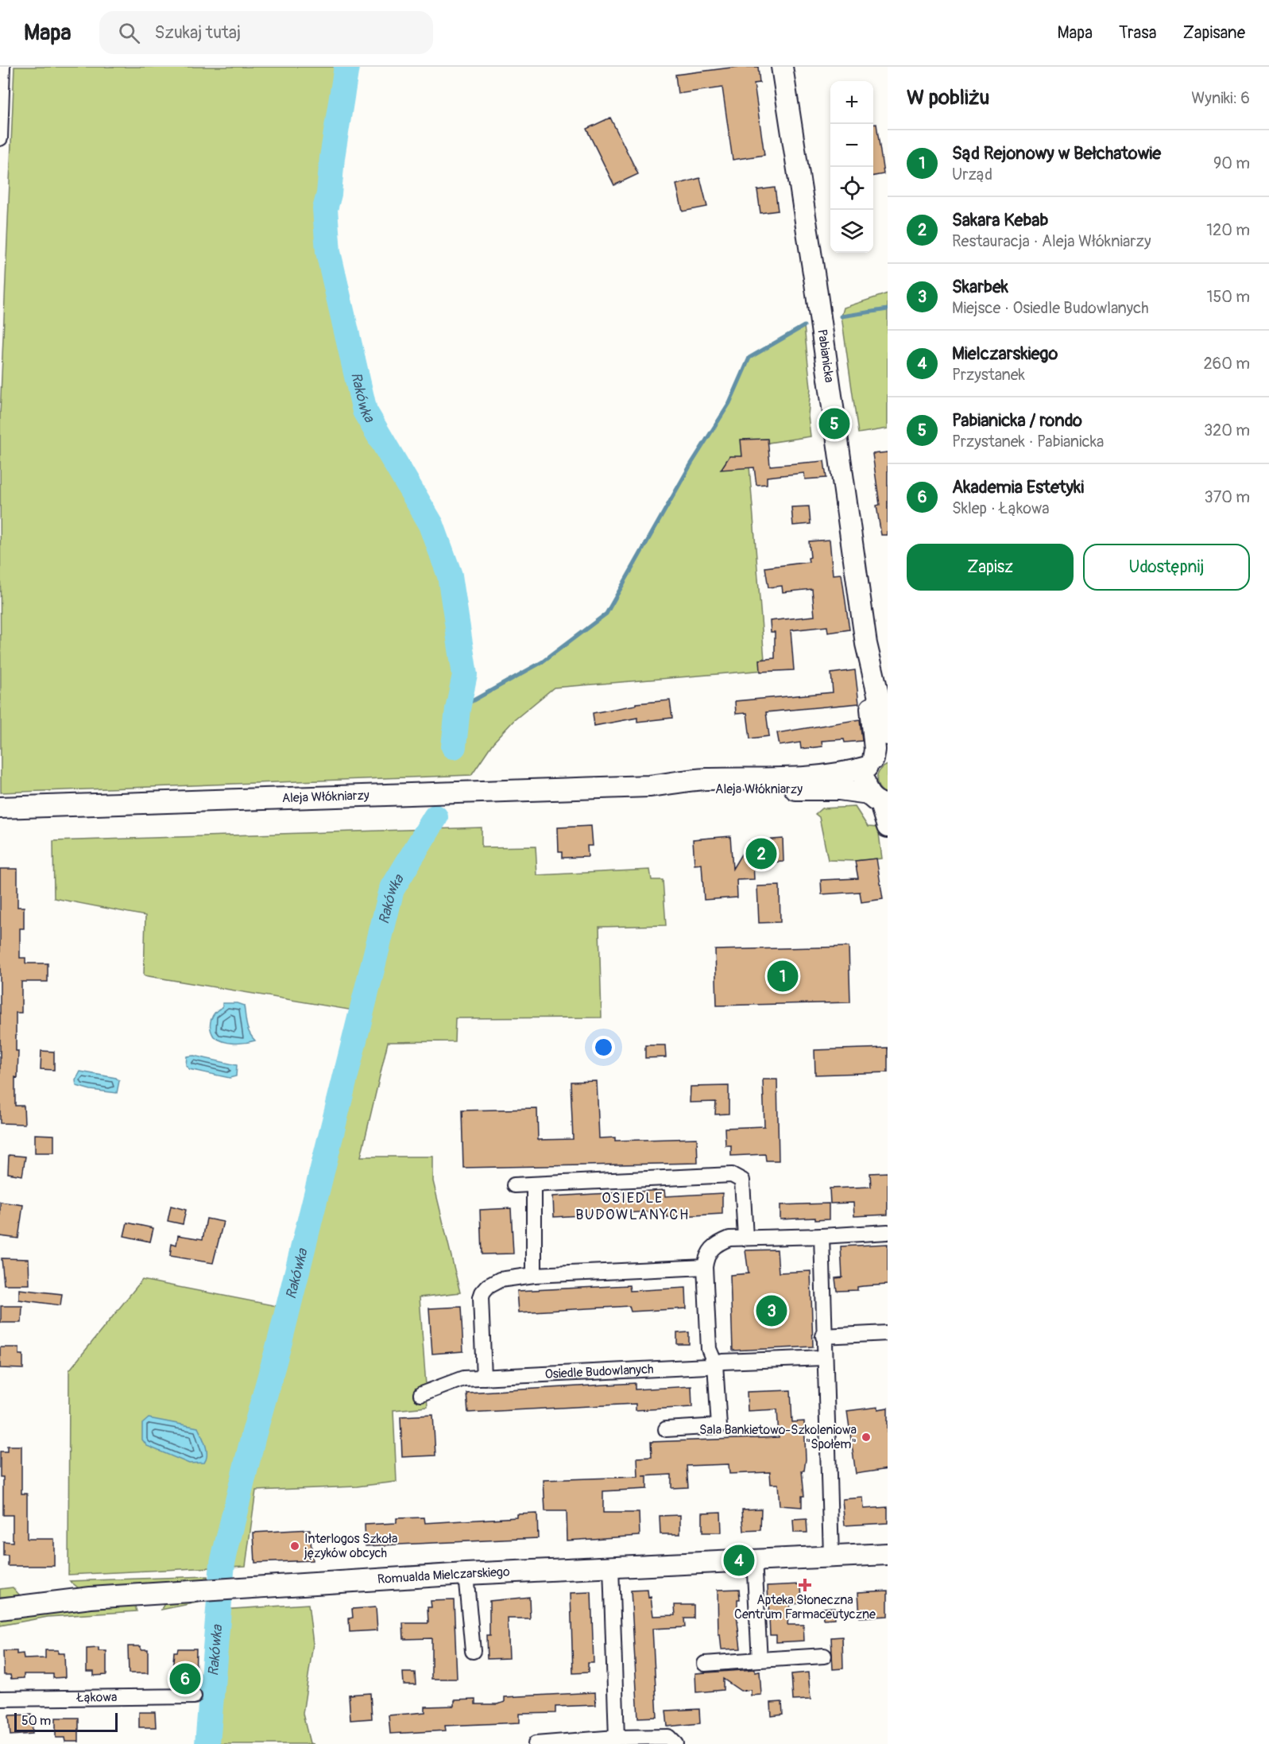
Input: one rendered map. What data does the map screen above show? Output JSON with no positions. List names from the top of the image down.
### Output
{
  "streets": {
    "main road": ["Pabianicka", "Aleja Włókniarzy", "Romualda Mielczarskiego"],
    "street": ["Osiedle Budowlanych", "Łąkowa"]
  },
  "crossings": [
    ["Pabianicka", "Aleja Włókniarzy"]
  ],
  "districts": ["OSIEDLE BUDOWLANYCH"],
  "water": ["Rakówka"],
  "places": {
    "other": ["Sala Bankietowo-Szkoleniowa \"Społem\"", "Interlogos Szkoła języków obcych"],
    "health": ["Apteka Słoneczna Centrum Farmaceutyczne"]
  },
  "scale_bar": "50 m",
  "page": {
    "header": "Mapa",
    "search": "Szukaj tutaj",
    "nav": ["Mapa", "Trasa", "Zapisane"],
    "heading": ["W pobliżu", "Wyniki: 6"],
    "map_buttons": ["+", "−"],
    "list": [
      {
        "mark": "1",
        "name": "Sąd Rejonowy w Bełchatowie",
        "note": "Urząd",
        "value": "90 m"
      },
      {
        "mark": "2",
        "name": "Sakara Kebab",
        "note": "Restauracja · Aleja Włókniarzy",
        "value": "120 m"
      },
      {
        "mark": "3",
        "name": "Skarbek",
        "note": "Miejsce · Osiedle Budowlanych",
        "value": "150 m"
      },
      {
        "mark": "4",
        "name": "Mielczarskiego",
        "note": "Przystanek",
        "value": "260 m"
      },
      {
        "mark": "5",
        "name": "Pabianicka / rondo",
        "note": "Przystanek · Pabianicka",
        "value": "320 m"
      },
      {
        "mark": "6",
        "name": "Akademia Estetyki",
        "note": "Sklep · Łąkowa",
        "value": "370 m"
      }
    ],
    "pins": [
      "5",
      "2",
      "1",
      "3",
      "4",
      "6"
    ],
    "buttons": ["Zapisz", "Udostępnij"],
    "scale": "50 m"
  }
}
